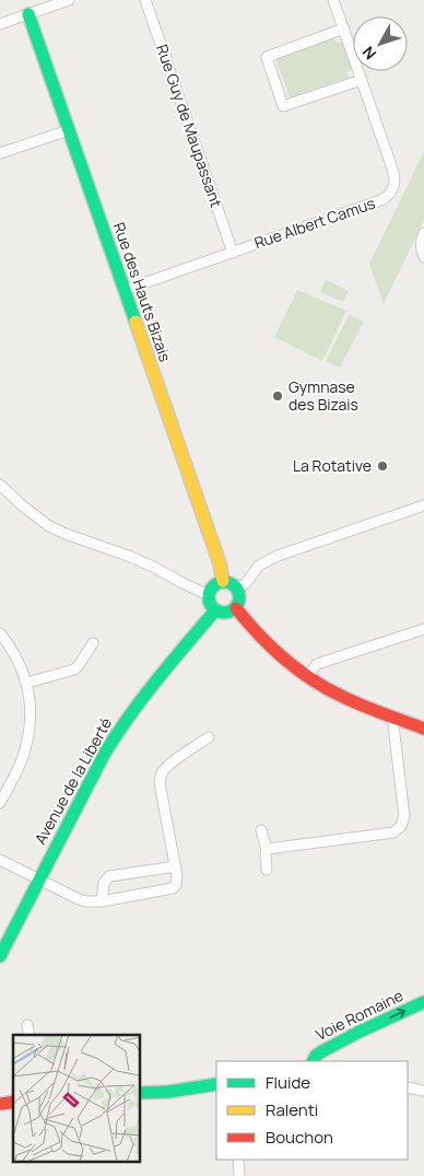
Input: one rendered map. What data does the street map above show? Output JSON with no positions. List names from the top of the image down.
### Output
{
  "streets": {
    "street": [
      "Rue Guy de Maupassant",
      "Rue Albert Camus",
      "Rue des Hauts Bizais",
      "Avenue de la Liberté",
      "Voie Romaine"
    ]
  },
  "crossings": [
    ["Rue Guy de Maupassant", "Rue Albert Camus"],
    ["Rue Albert Camus", "Rue des Hauts Bizais"],
    ["Rue des Hauts Bizais", "Avenue de la Liberté"]
  ],
  "one_way": ["Voie Romaine"],
  "places": ["Gymnase des Bizais", "La Rotative"],
  "legend": ["Fluide", "Ralenti", "Bouchon"],
  "north": "bottom left"
}
